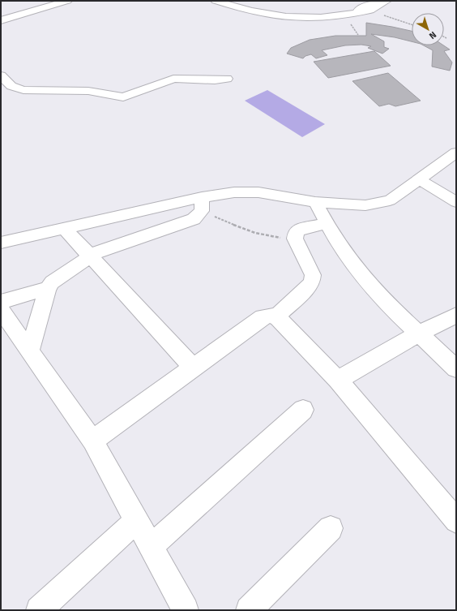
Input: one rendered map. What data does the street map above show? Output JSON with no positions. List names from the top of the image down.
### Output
{
  "north": "bottom right"
}
